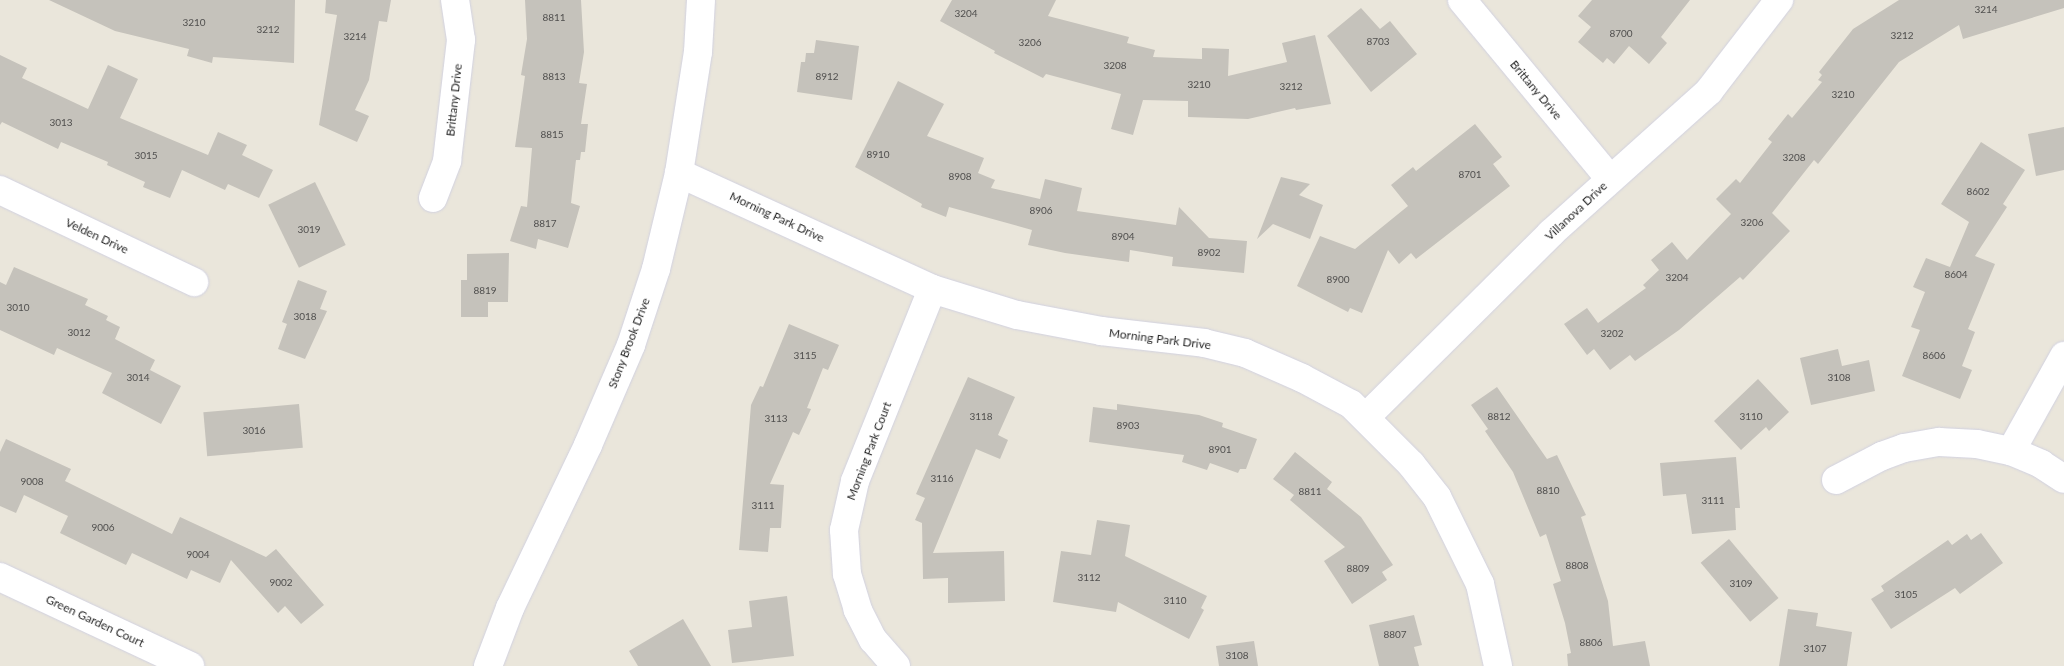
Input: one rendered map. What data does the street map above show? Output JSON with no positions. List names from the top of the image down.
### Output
{
  "streets": {
    "street": [
      "Brittany Drive",
      "Villanova Drive",
      "Morning Park Drive",
      "Velden Drive",
      "Stony Brook Drive",
      "Morning Park Court",
      "Green Garden Court"
    ]
  },
  "crossings": [
    ["Brittany Drive", "Villanova Drive"],
    ["Villanova Drive", "Morning Park Drive"],
    ["Morning Park Drive", "Stony Brook Drive"],
    ["Morning Park Drive", "Morning Park Court"]
  ],
  "house_numbers": [
    "3214",
    "3204",
    "8811",
    "3210",
    "3212",
    "8700",
    "3212",
    "3214",
    "8703",
    "3206",
    "3208",
    "8813",
    "8912",
    "3210",
    "3212",
    "3210",
    "3013",
    "8815",
    "8910",
    "3015",
    "3208",
    "8701",
    "8908",
    "8602",
    "8906",
    "3206",
    "8817",
    "3019",
    "8904",
    "8902",
    "8604",
    "3204",
    "8900",
    "8819",
    "3010",
    "3018",
    "3012",
    "3202",
    "3115",
    "8606",
    "3014",
    "3108",
    "3118",
    "8812",
    "3110",
    "3113",
    "8903",
    "3016",
    "8901",
    "3116",
    "9008",
    "8810",
    "8811",
    "3111",
    "3111",
    "9006",
    "9004",
    "8808",
    "8809",
    "3112",
    "9002",
    "3109",
    "3105",
    "3110",
    "8807",
    "8806",
    "3107",
    "3108"
  ]
}
